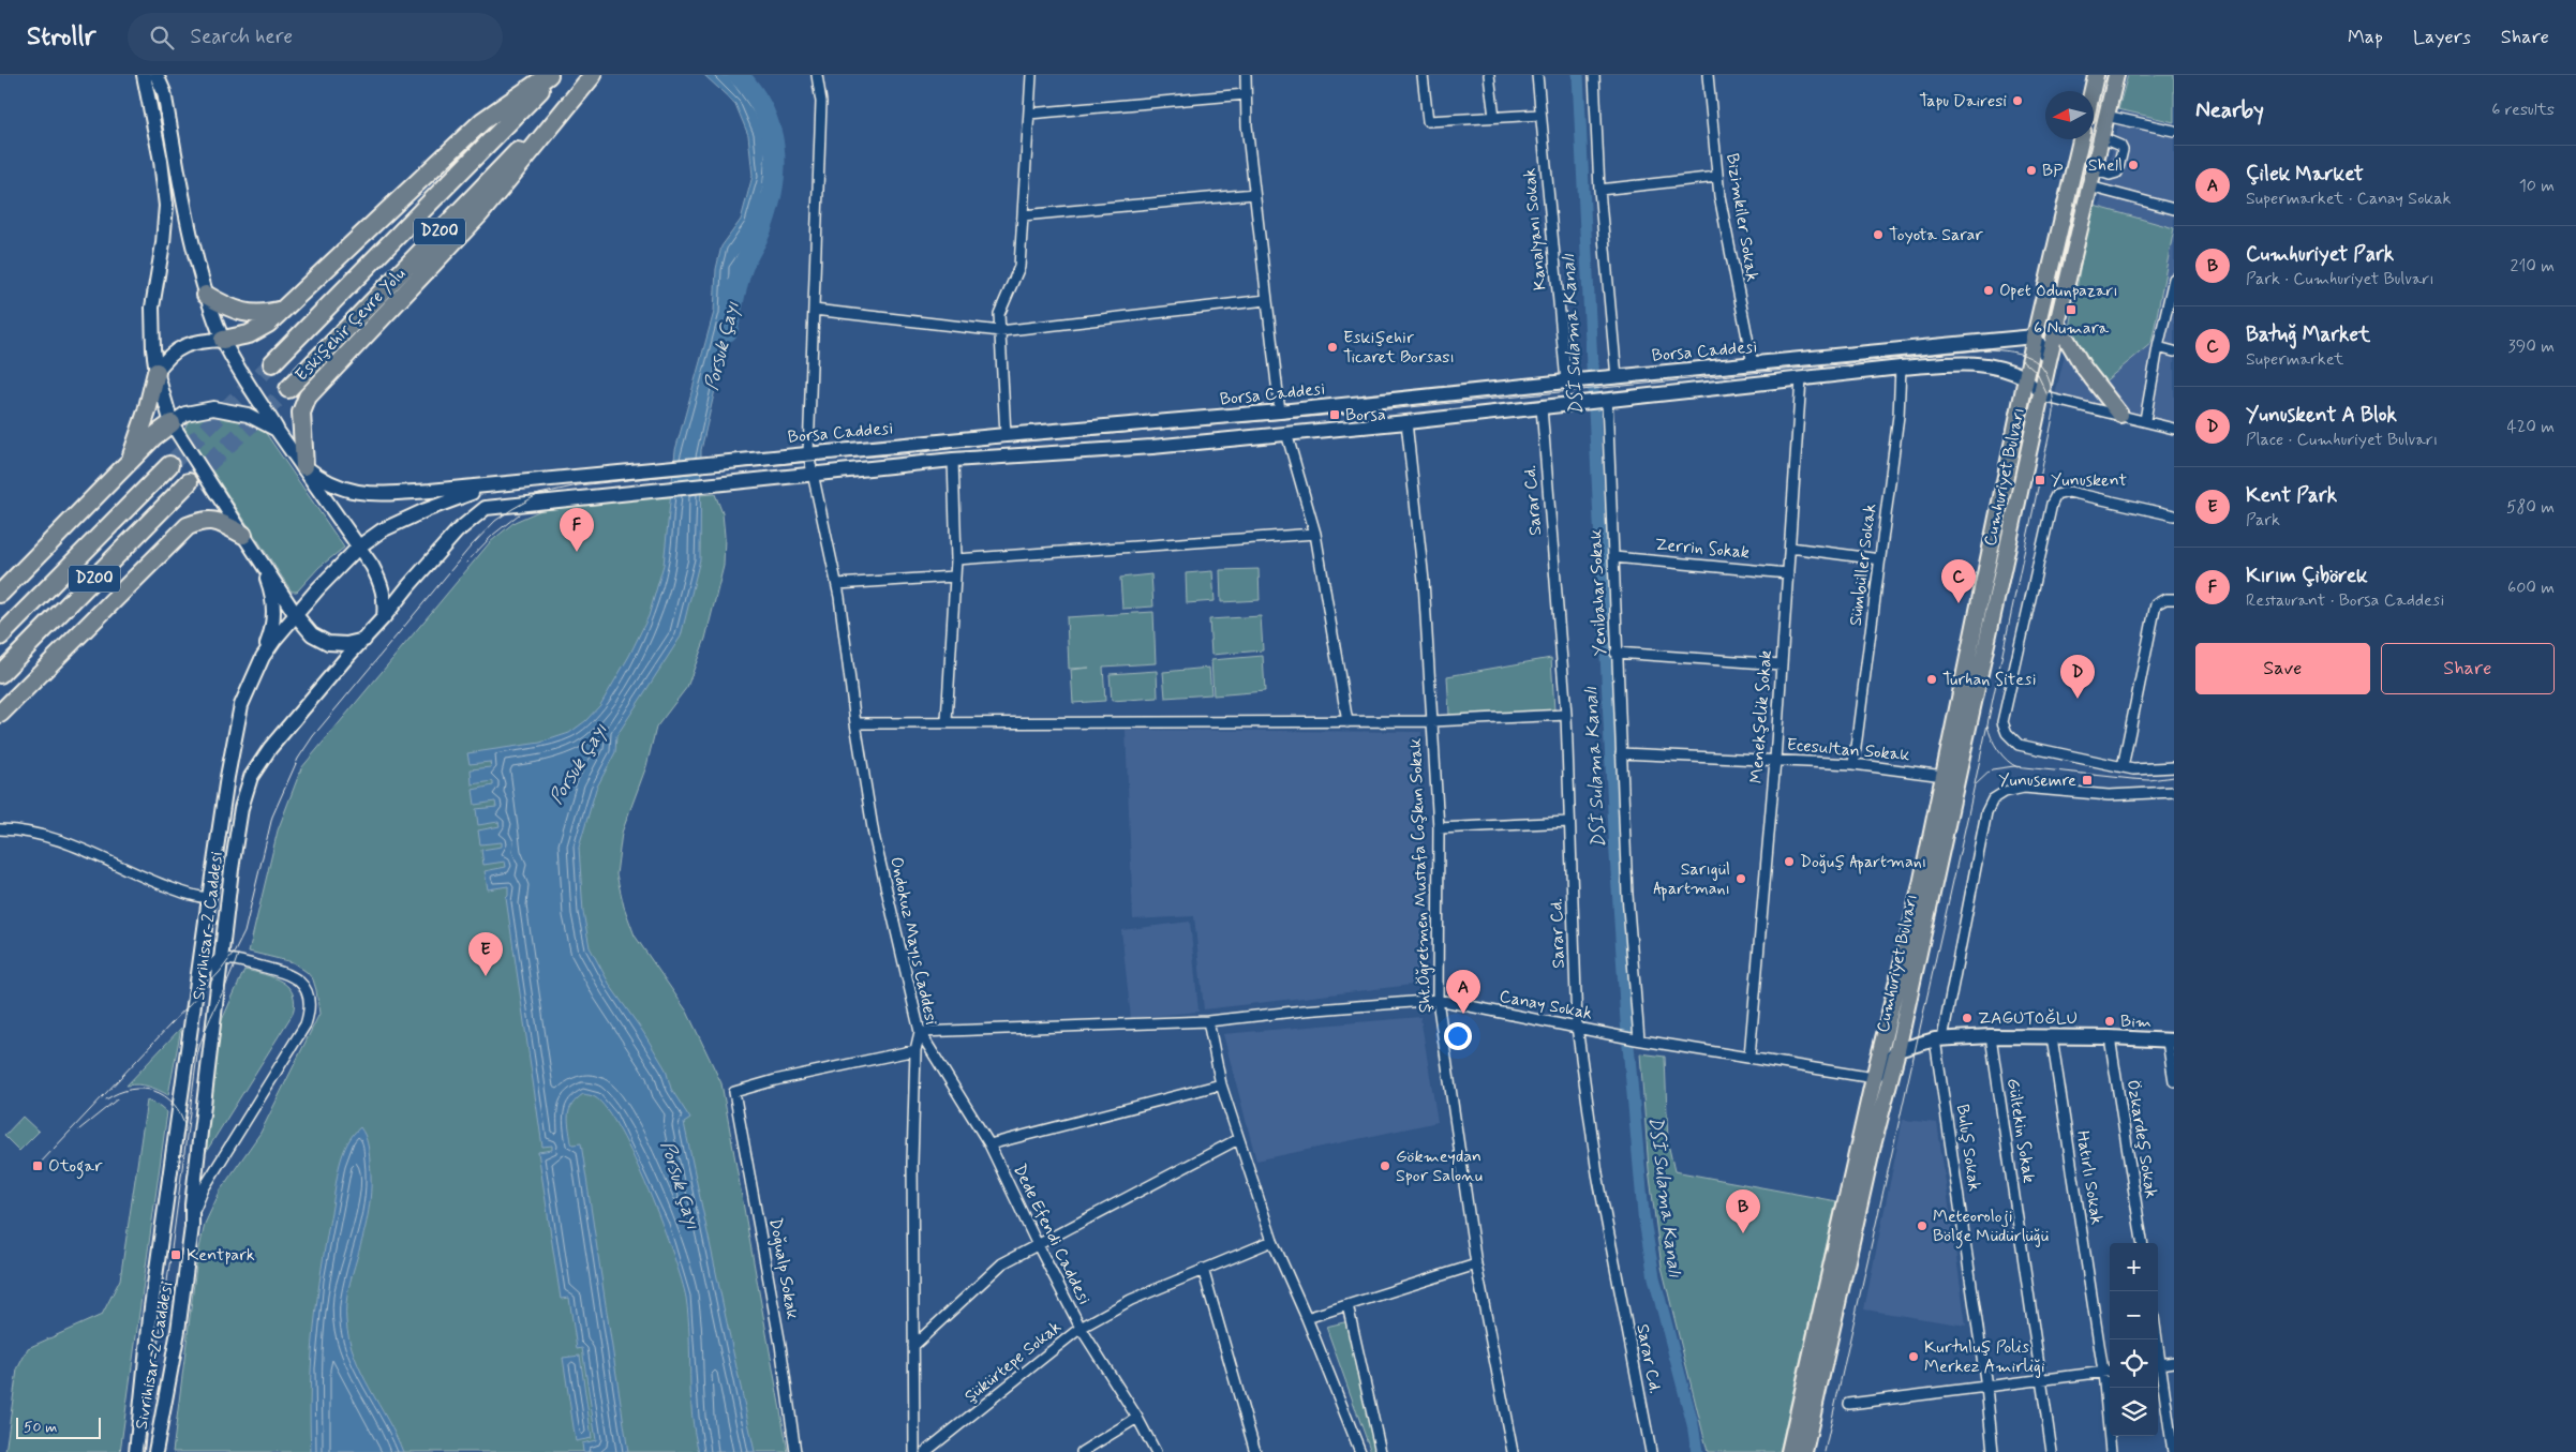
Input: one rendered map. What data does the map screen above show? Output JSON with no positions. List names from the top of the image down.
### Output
{
  "streets": {
    "highway": ["D200", "Eskişehir Çevre Yolu"],
    "main road": ["Borsa Caddesi", "Cumhuriyet Bulvarı", "Sivrihisar-2 Caddesi"],
    "street": [
      "Bizimkiler Sokak",
      "Kanalyanı Sokak",
      "Sarar Cd.",
      "Zerrin Sokak",
      "Sümbüller Sokak",
      "Yenibahar Sokak",
      "Menekşelik Sokak",
      "Ecesultan Sokak",
      "Şht.Öğretmen Mustafa Coşkun Sokak",
      "Ondokuz Mayıs Caddesi",
      "Canay Sokak",
      "Gültekin Sokak",
      "Özkardeş Sokak",
      "Buluş Sokak",
      "Hatırlı Sokak",
      "Dede Efendi Caddesi",
      "Doğualp Sokak",
      "Şükürtepe Sokak"
    ]
  },
  "crossings": [
    ["Bizimkiler Sokak", "Borsa Caddesi"],
    ["Kanalyanı Sokak", "Borsa Caddesi"],
    ["Borsa Caddesi", "Cumhuriyet Bulvarı"],
    ["Borsa Caddesi", "Ondokuz Mayıs Caddesi"],
    ["Cumhuriyet Bulvarı", "Ecesultan Sokak"],
    ["Cumhuriyet Bulvarı", "Canay Sokak"],
    ["Sarar Cd.", "Canay Sokak"],
    ["Zerrin Sokak", "Yenibahar Sokak"],
    ["Zerrin Sokak", "Menekşelik Sokak"],
    ["Sümbüller Sokak", "Ecesultan Sokak"],
    ["Yenibahar Sokak", "Ecesultan Sokak"],
    ["Yenibahar Sokak", "Canay Sokak"],
    ["Menekşelik Sokak", "Ecesultan Sokak"],
    ["Menekşelik Sokak", "Canay Sokak"],
    ["Şht.Öğretmen Mustafa Coşkun Sokak", "Canay Sokak"],
    ["Sivrihisar-2 Caddesi", "Ondokuz Mayıs Caddesi"],
    ["Ondokuz Mayıs Caddesi", "Canay Sokak"],
    ["Ondokuz Mayıs Caddesi", "Dede Efendi Caddesi"],
    ["Ondokuz Mayıs Caddesi", "Doğualp Sokak"],
    ["Canay Sokak", "Dede Efendi Caddesi"],
    ["Dede Efendi Caddesi", "Şükürtepe Sokak"]
  ],
  "water": ["DSİ Sulama Kanalı", "Porsuk Çayı"],
  "places": {
    "other": [
      "Tapu Dairesi",
      "Shell",
      "BP",
      "Toyota Sarar",
      "Opet Odunpazarı",
      "Eskişehir Ticaret Borsası",
      "Turhan Sitesi",
      "Doğuş Apartmanı",
      "Sarıgül Apartmanı",
      "ZAGUTOĞLU",
      "Bim",
      "Gökmeydan Spor Salonu",
      "Meteoroloji Bölge Müdürlüğü",
      "Kurtuluş Polis Merkez Amirliği"
    ],
    "transit": [
      "6 Numara",
      "Borsa",
      "Yunuskent",
      "Yunusemre",
      "Otogar",
      "Kentpark"
    ]
  },
  "scale_bar": "50 m",
  "north": "left",
  "page": {
    "header": "Strollr",
    "search": "Search here",
    "nav": ["Map", "Layers", "Share"],
    "heading": ["Nearby", "6 results"],
    "list": [
      {
        "mark": "A",
        "name": "Çilek Market",
        "note": "Supermarket · Canay Sokak",
        "value": "10 m"
      },
      {
        "mark": "B",
        "name": "Cumhuriyet Park",
        "note": "Park · Cumhuriyet Bulvarı",
        "value": "210 m"
      },
      {
        "mark": "C",
        "name": "Batuğ Market",
        "note": "Supermarket",
        "value": "390 m"
      },
      {
        "mark": "D",
        "name": "Yunuskent A Blok",
        "note": "Place · Cumhuriyet Bulvarı",
        "value": "420 m"
      },
      {
        "mark": "E",
        "name": "Kent Park",
        "note": "Park",
        "value": "580 m"
      },
      {
        "mark": "F",
        "name": "Kırım Çibörek",
        "note": "Restaurant · Borsa Caddesi",
        "value": "600 m"
      }
    ],
    "pins": [
      "F",
      "C",
      "D",
      "E",
      "A",
      "B"
    ],
    "buttons": ["Save", "Share"],
    "map_buttons": ["+", "−"],
    "scale": "50 m"
  }
}
